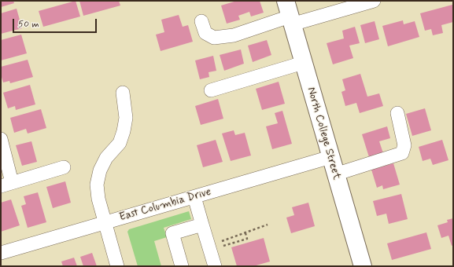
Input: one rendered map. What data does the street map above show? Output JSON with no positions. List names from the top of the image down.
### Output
{
  "streets": {
    "main road": ["North College Street"],
    "street": ["East Columbia Drive"]
  },
  "crossings": [
    ["North College Street", "East Columbia Drive"]
  ],
  "scale_bar": "50 m"
}
